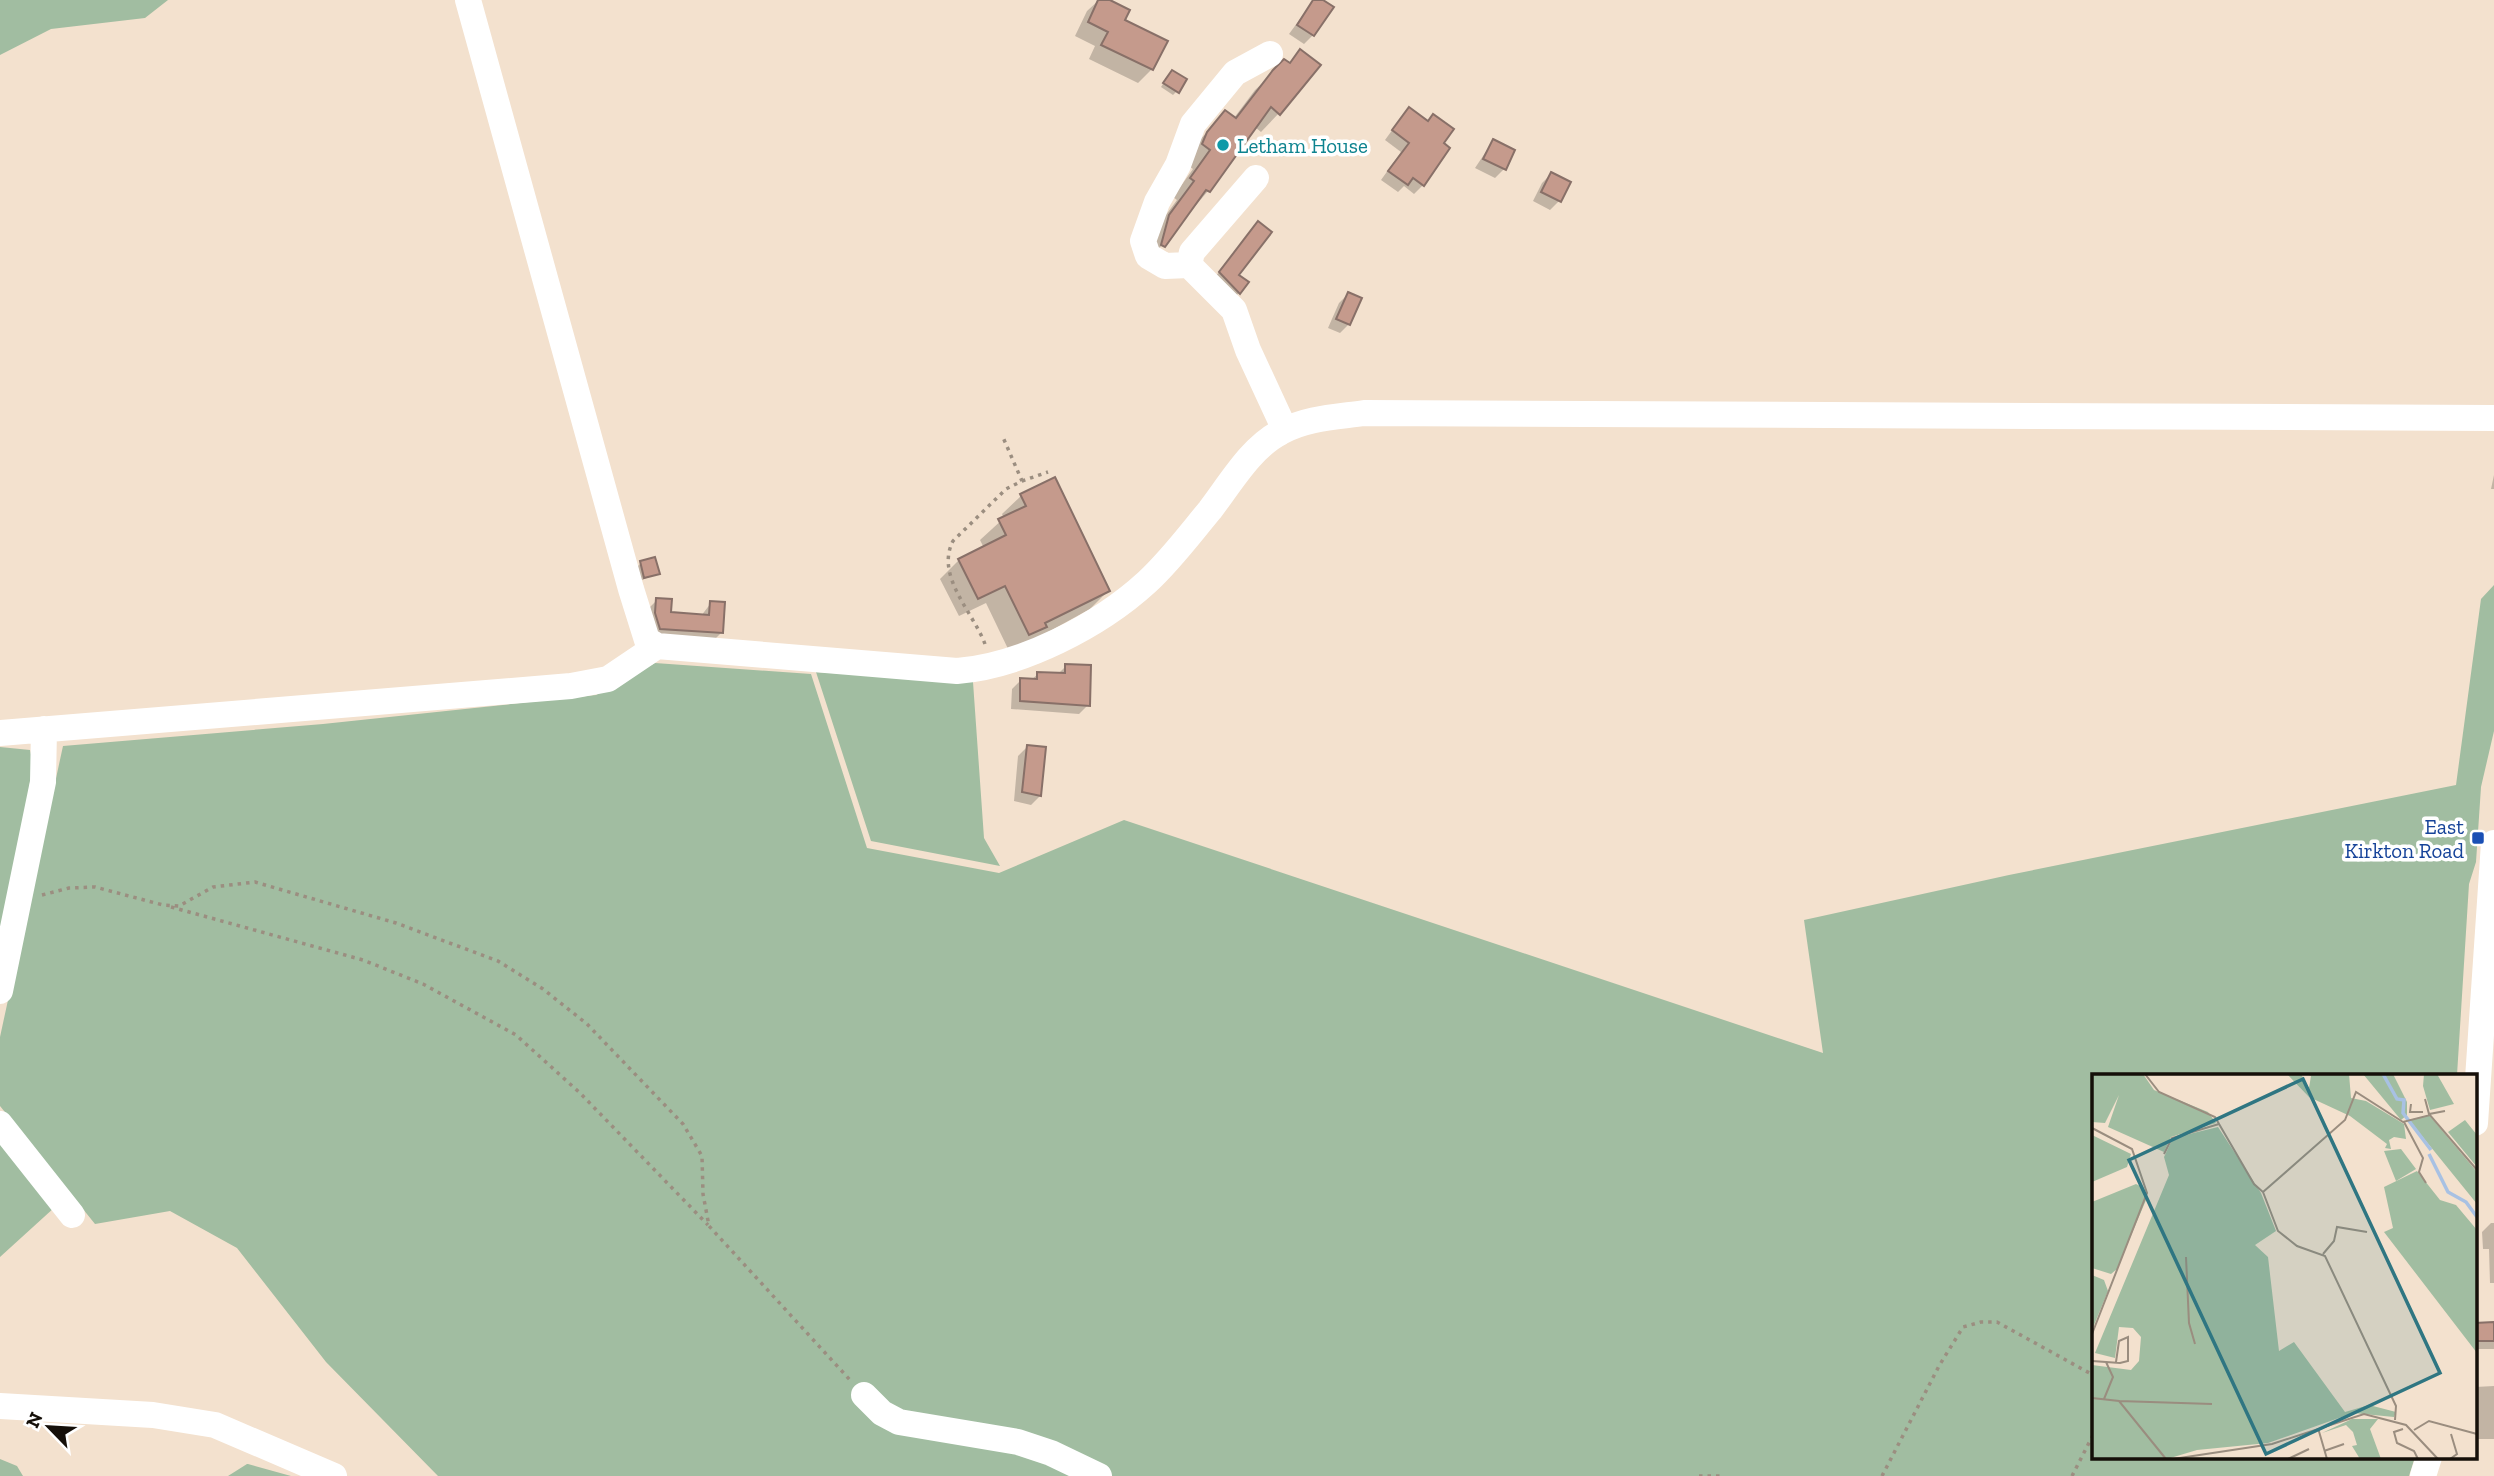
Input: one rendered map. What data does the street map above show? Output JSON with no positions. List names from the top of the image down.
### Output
{
  "places": {
    "other": ["Letham House"],
    "transit": ["East Kirkton Road"]
  },
  "north": "top left"
}
